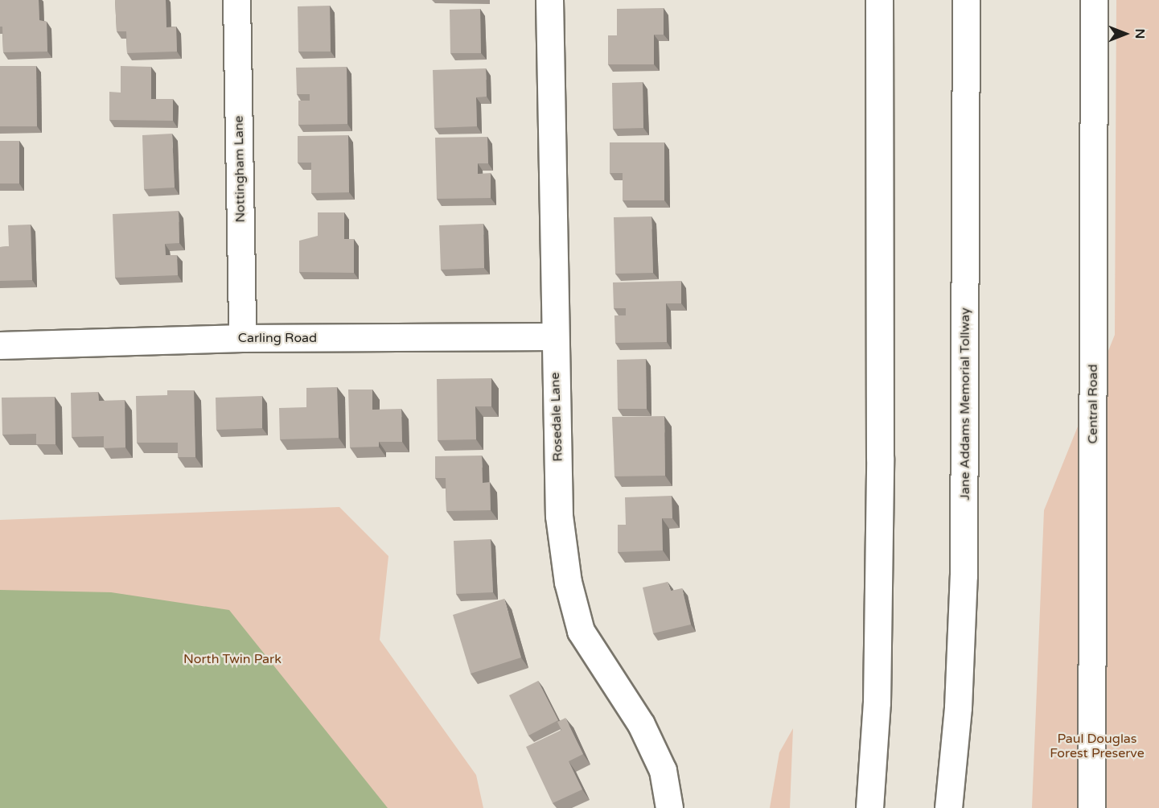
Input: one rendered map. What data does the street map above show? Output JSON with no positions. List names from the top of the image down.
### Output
{
  "streets": {
    "main road": [
      "Nottingham Lane",
      "Carling Road",
      "Jane Addams Memorial Tollway",
      "Central Road",
      "Rosedale Lane"
    ]
  },
  "crossings": [
    ["Nottingham Lane", "Carling Road"],
    ["Carling Road", "Rosedale Lane"]
  ],
  "parks": ["North Twin Park", "Paul Douglas Forest Preserve"],
  "north": "right"
}
